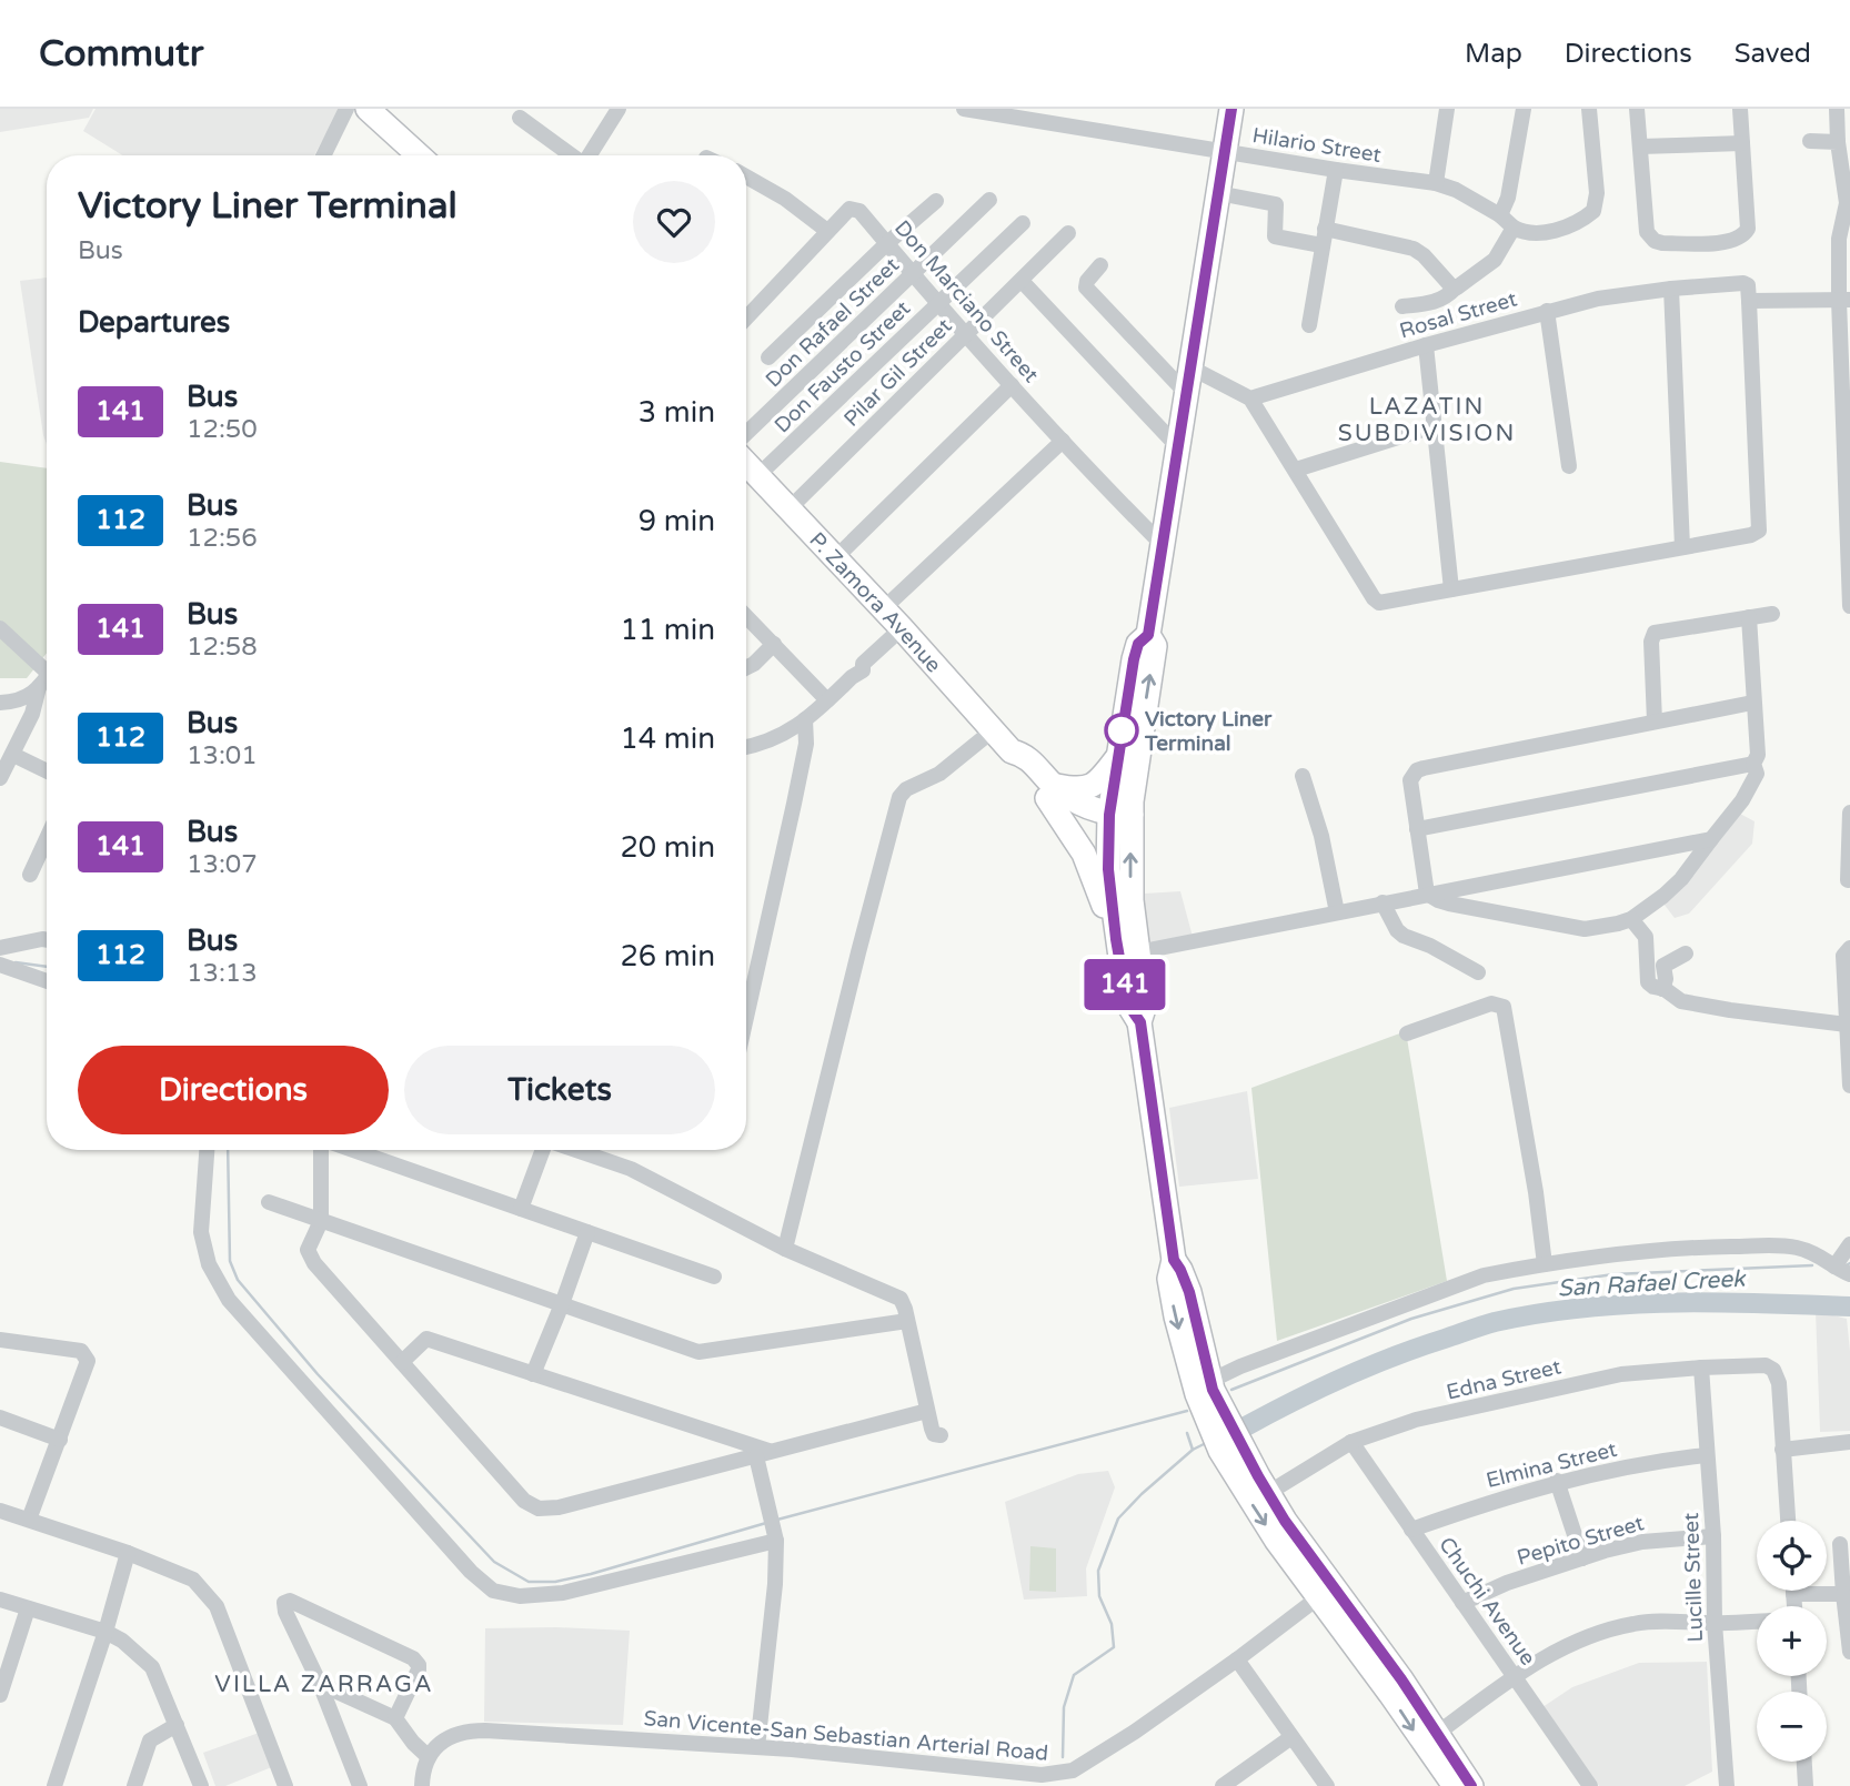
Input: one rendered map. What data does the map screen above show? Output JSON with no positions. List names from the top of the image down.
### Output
{
  "streets": {
    "highway": ["P. Zamora Avenue"],
    "street": [
      "Hilario Street",
      "Don Marciano Street",
      "Rosal Street",
      "Don Rafael Street",
      "Don Fausto Street",
      "Pilar Gil Street",
      "Edna Street",
      "Elmina Street",
      "Pepito Street",
      "Lucille Street",
      "Chuchi Avenue",
      "San Vicente-San Sebastian Arterial Road"
    ]
  },
  "crossings": [
    ["Don Marciano Street", "Don Rafael Street"],
    ["Don Marciano Street", "Don Fausto Street"],
    ["Don Marciano Street", "Pilar Gil Street"],
    ["Don Fausto Street", "P. Zamora Avenue"],
    ["Pilar Gil Street", "P. Zamora Avenue"],
    ["Edna Street", "Lucille Street"],
    ["Edna Street", "Chuchi Avenue"],
    ["Elmina Street", "Lucille Street"],
    ["Elmina Street", "Chuchi Avenue"],
    ["Pepito Street", "Lucille Street"],
    ["Pepito Street", "Chuchi Avenue"]
  ],
  "districts": ["LAZATIN SUBDIVISION", "VILLA ZARRAGA"],
  "water": ["San Rafael Creek"],
  "places": ["Victory Liner Terminal"],
  "lines": ["bus line 141"],
  "page": {
    "header": "Commutr",
    "nav": ["Map", "Directions", "Saved"],
    "on_map": "141",
    "heading": [
      ["Victory Liner Terminal", "Bus"],
      "Departures"
    ],
    "list": [
      {
        "mark": "141",
        "name": "Bus",
        "note": "12:50",
        "value": "3 min"
      },
      {
        "mark": "112",
        "name": "Bus",
        "note": "12:56",
        "value": "9 min"
      },
      {
        "mark": "141",
        "name": "Bus",
        "note": "12:58",
        "value": "11 min"
      },
      {
        "mark": "112",
        "name": "Bus",
        "note": "13:01",
        "value": "14 min"
      },
      {
        "mark": "141",
        "name": "Bus",
        "note": "13:07",
        "value": "20 min"
      },
      {
        "mark": "112",
        "name": "Bus",
        "note": "13:13",
        "value": "26 min"
      }
    ],
    "buttons": ["Directions", "Tickets"],
    "map_buttons": ["+", "−"]
  }
}
